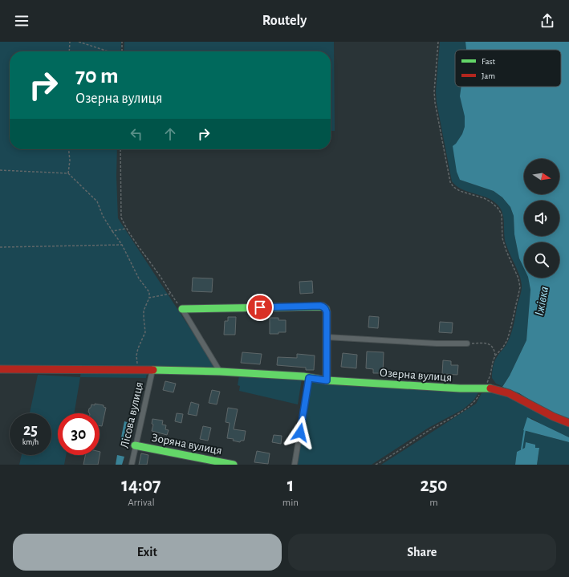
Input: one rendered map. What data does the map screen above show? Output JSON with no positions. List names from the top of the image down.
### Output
{
  "streets": {
    "street": ["Озерна вулиця", "Лісова вулиця", "Зоряна вулиця"]
  },
  "crossings": [
    ["Озерна вулиця", "Лісова вулиця"],
    ["Лісова вулиця", "Зоряна вулиця"]
  ],
  "water": ["Іжівка"],
  "legend": ["Fast", "Jam"],
  "north": "right",
  "page": {
    "header": "Routely",
    "turn": ["70 m", "Озерна вулиця"],
    "speed": "25 km/h",
    "limit": "30",
    "eta": [
      "14:07",
      "Arrival",
      "1",
      "min",
      "250",
      "m"
    ],
    "buttons": ["Exit", "Share"]
  }
}
